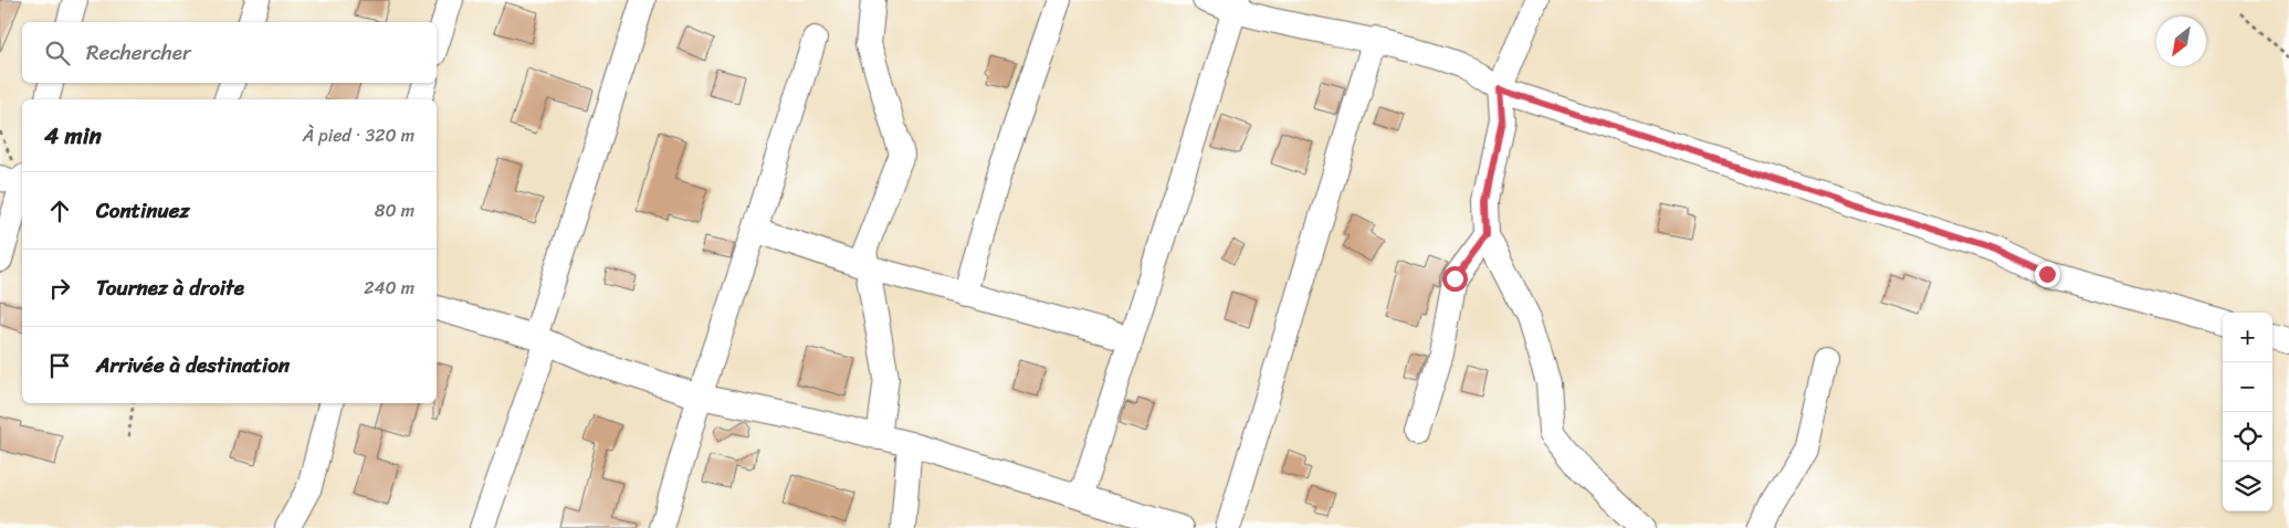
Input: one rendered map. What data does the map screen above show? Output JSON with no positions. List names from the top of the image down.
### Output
{
  "north": "bottom left",
  "page": {
    "search": "Rechercher",
    "heading": ["4 min", "À pied · 320 m"],
    "list": [
      ["Continuez", "80 m"],
      ["Tournez à droite", "240 m"],
      "Arrivée à destination"
    ],
    "map_buttons": ["+", "−"]
  }
}
